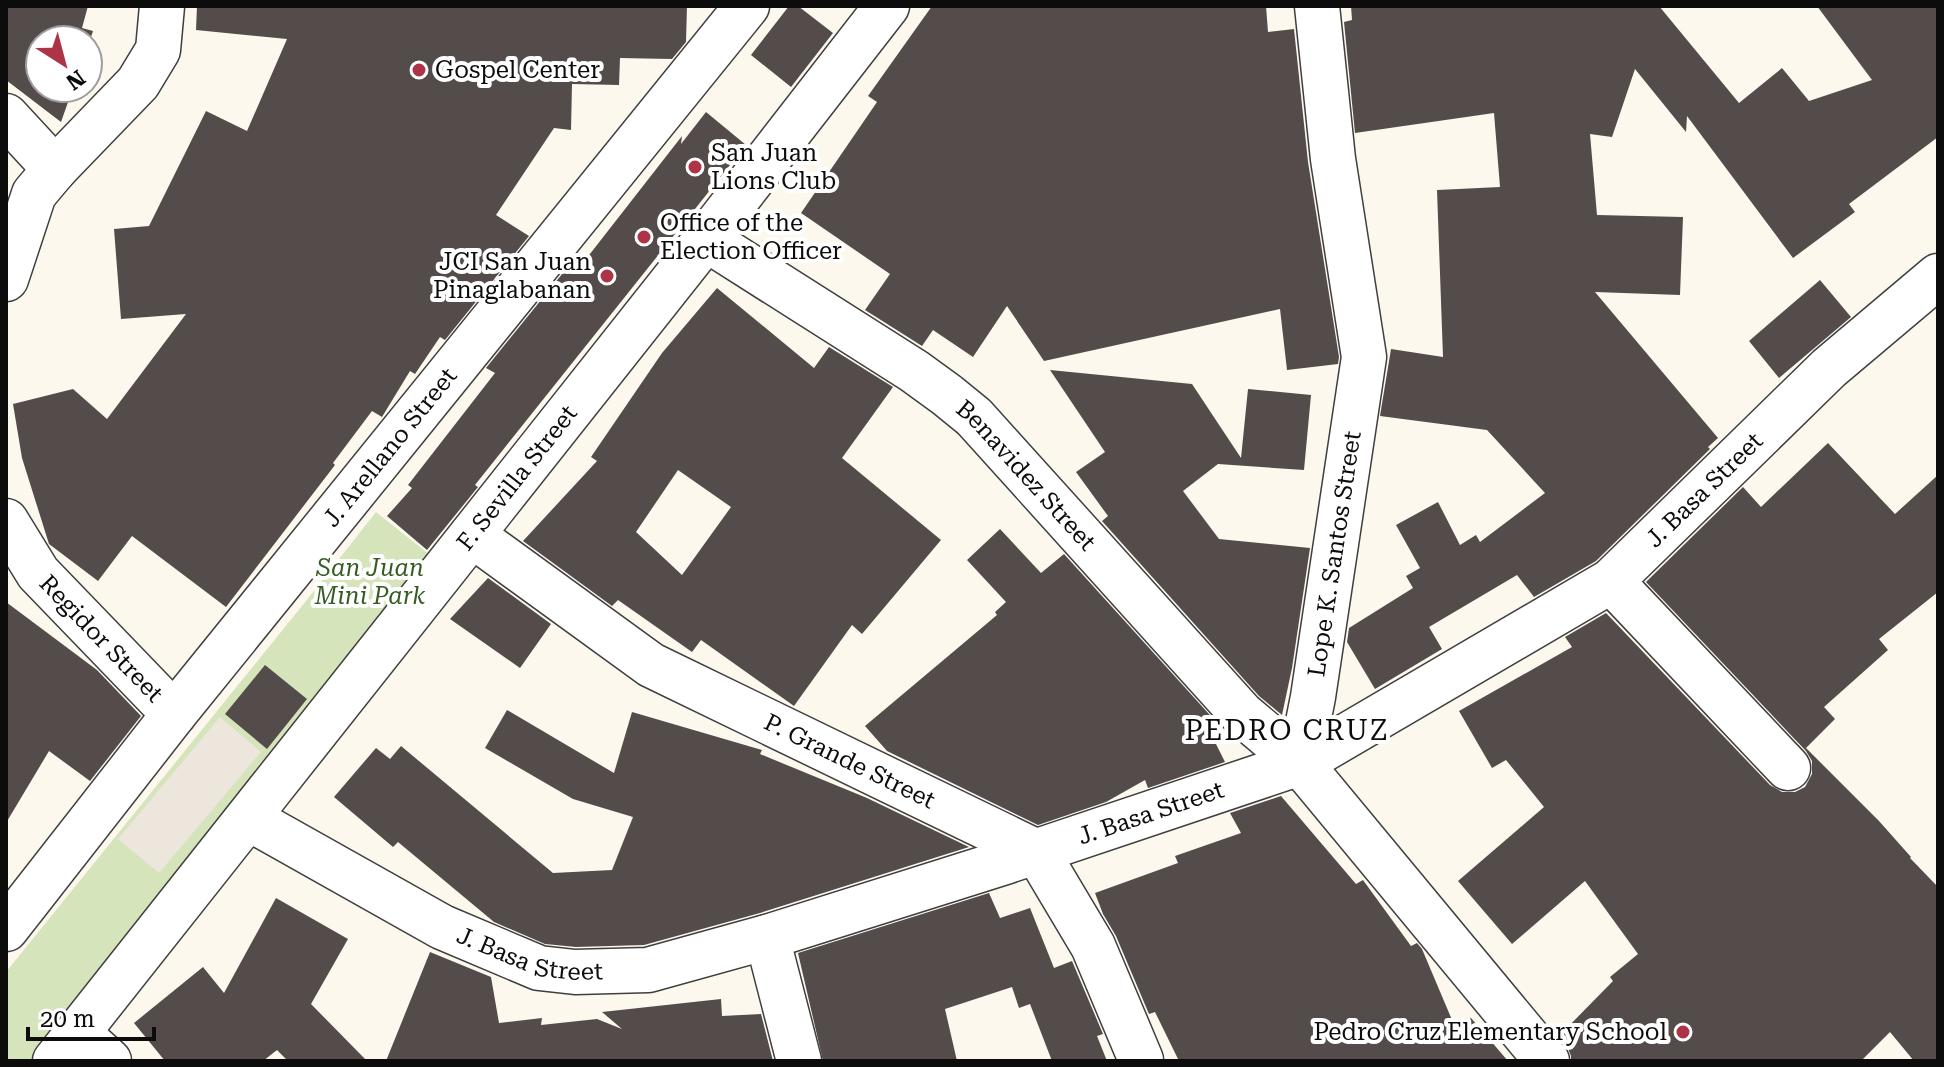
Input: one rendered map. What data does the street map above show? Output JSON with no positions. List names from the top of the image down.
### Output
{
  "streets": {
    "street": [
      "J. Arellano Street",
      "Benavidez Street",
      "F. Sevilla Street",
      "J. Basa Street",
      "Lope K. Santos Street",
      "Regidor Street",
      "P. Grande Street"
    ]
  },
  "crossings": [
    ["J. Arellano Street", "Regidor Street"],
    ["Benavidez Street", "F. Sevilla Street"],
    ["Benavidez Street", "J. Basa Street"],
    ["Benavidez Street", "Lope K. Santos Street"],
    ["F. Sevilla Street", "J. Basa Street"],
    ["F. Sevilla Street", "P. Grande Street"],
    ["J. Basa Street", "Lope K. Santos Street"],
    ["J. Basa Street", "P. Grande Street"]
  ],
  "districts": ["PEDRO CRUZ"],
  "parks": ["San Juan Mini Park"],
  "places": [
    "Gospel Center",
    "San Juan Lions Club",
    "Office of the Election Officer",
    "JCI San Juan Pinaglabanan",
    "Pedro Cruz Elementary School"
  ],
  "scale_bar": "20 m",
  "north": "bottom right"
}
